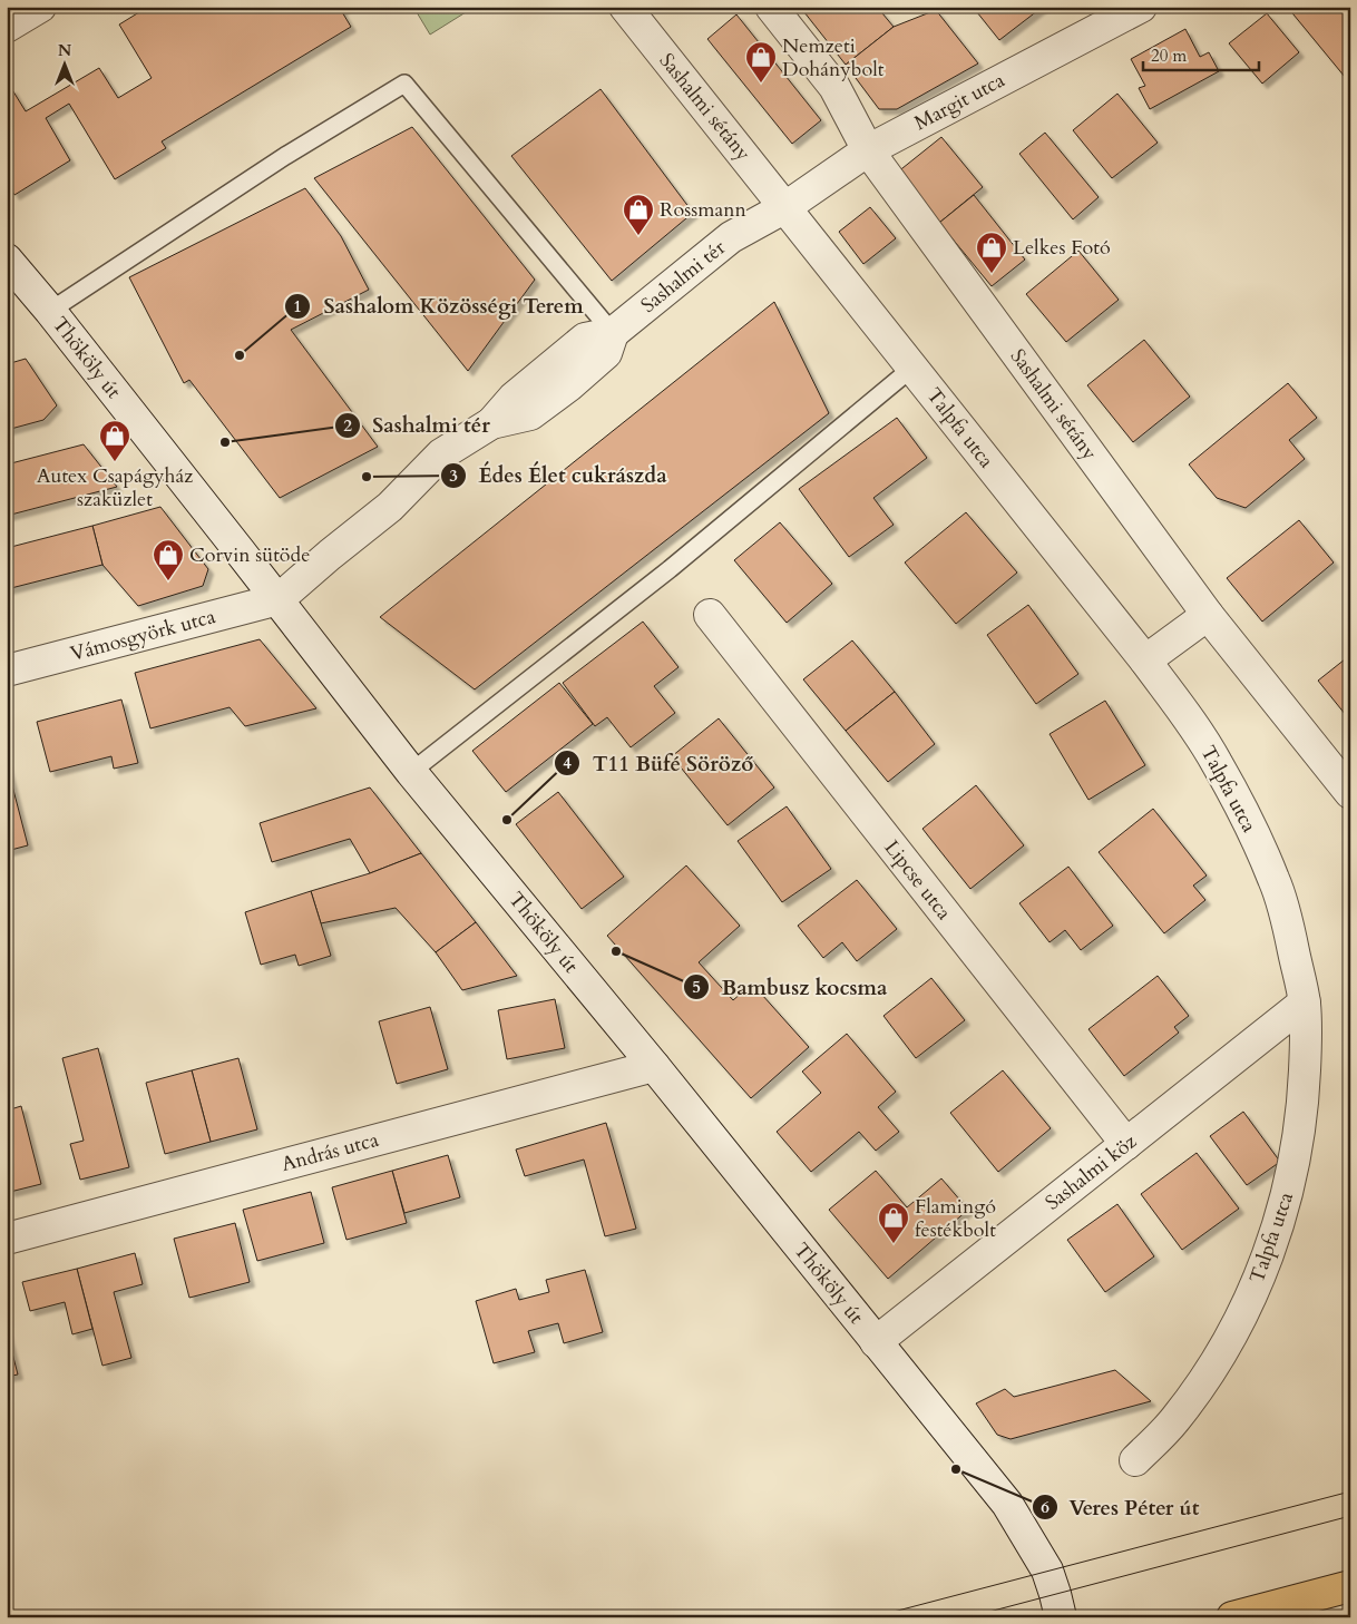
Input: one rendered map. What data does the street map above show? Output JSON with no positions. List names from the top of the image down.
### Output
{
  "streets": {
    "street": [
      "Margit utca",
      "Sashalmi sétány",
      "Sashalmi tér",
      "Thököly út",
      "Talpfa utca",
      "Vámosgyörk utca",
      "Lipcse utca",
      "András utca",
      "Sashalmi köz"
    ]
  },
  "crossings": [
    ["Margit utca", "Sashalmi sétány"],
    ["Margit utca", "Sashalmi tér"],
    ["Margit utca", "Talpfa utca"],
    ["Sashalmi sétány", "Sashalmi tér"],
    ["Sashalmi sétány", "Talpfa utca"],
    ["Sashalmi tér", "Thököly út"],
    ["Sashalmi tér", "Talpfa utca"],
    ["Sashalmi tér", "Vámosgyörk utca"],
    ["Thököly út", "Vámosgyörk utca"],
    ["Thököly út", "András utca"],
    ["Thököly út", "Sashalmi köz"],
    ["Talpfa utca", "Sashalmi köz"],
    ["Lipcse utca", "Sashalmi köz"]
  ],
  "places": {
    "shop": [
      "Nemzeti Dohánybolt",
      "Rossmann",
      "Lelkes Fotó",
      "Autex Csapágyház szaküzlet",
      "Corvin sütöde",
      "Flamingó festékbolt"
    ],
    "other": [
      "Sashalom Közösségi Terem",
      "Sashalmi tér",
      "Édes Élet cukrászda",
      "T11 Büfé Söröző",
      "Bambusz kocsma",
      "Veres Péter út"
    ]
  },
  "scale_bar": "20 m",
  "north": "top"
}
